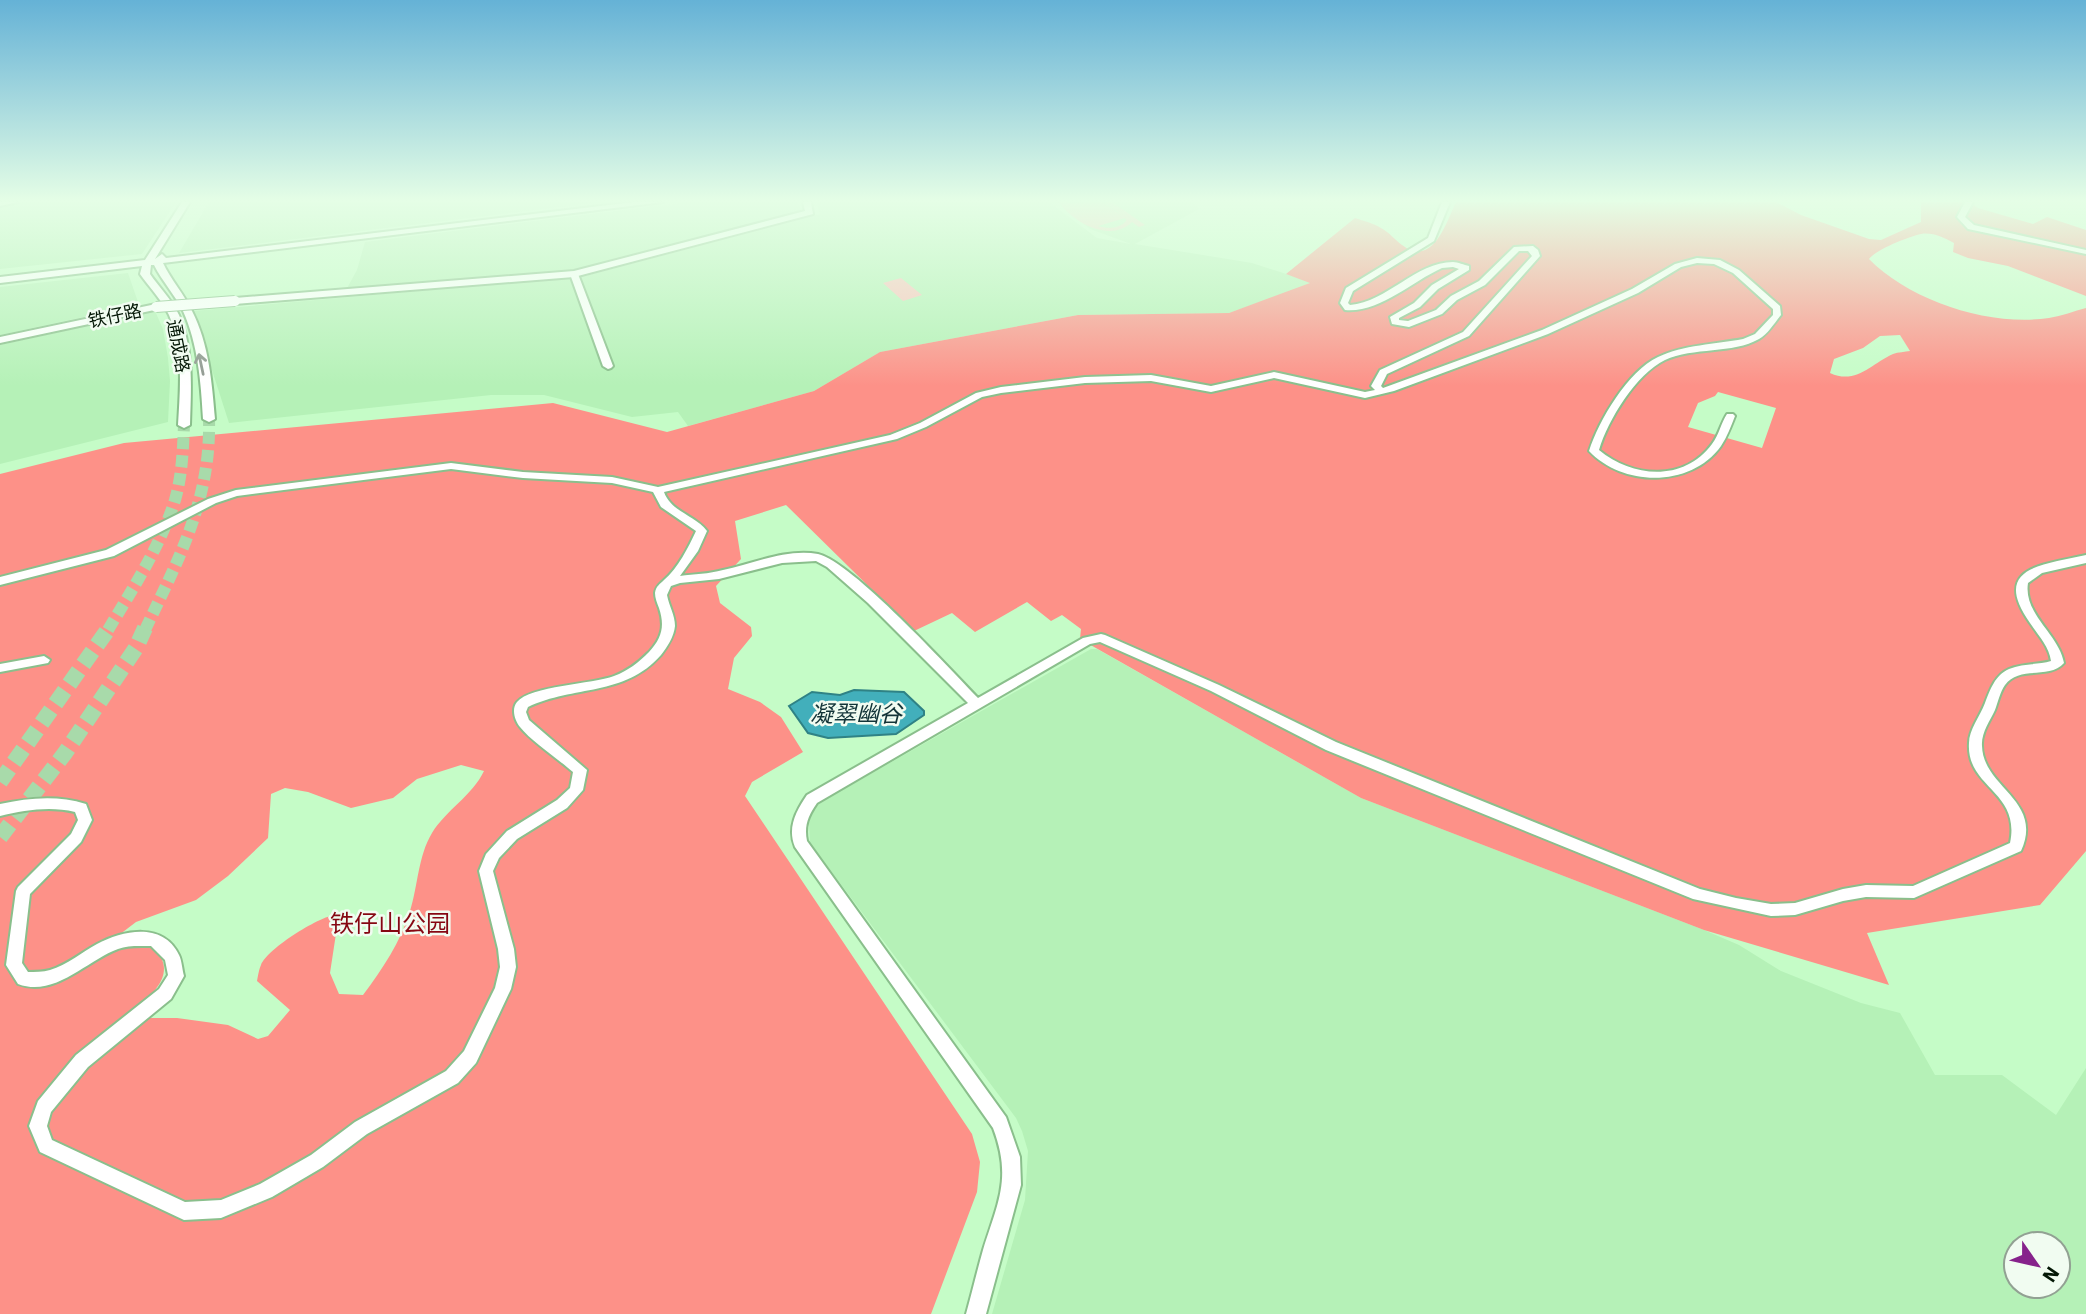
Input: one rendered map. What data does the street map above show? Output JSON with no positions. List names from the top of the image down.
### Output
{
  "streets": {
    "street": ["铁仔路", "通成路"]
  },
  "water": ["凝翠幽谷"],
  "parks": ["铁仔山公园"],
  "north": "bottom right"
}
